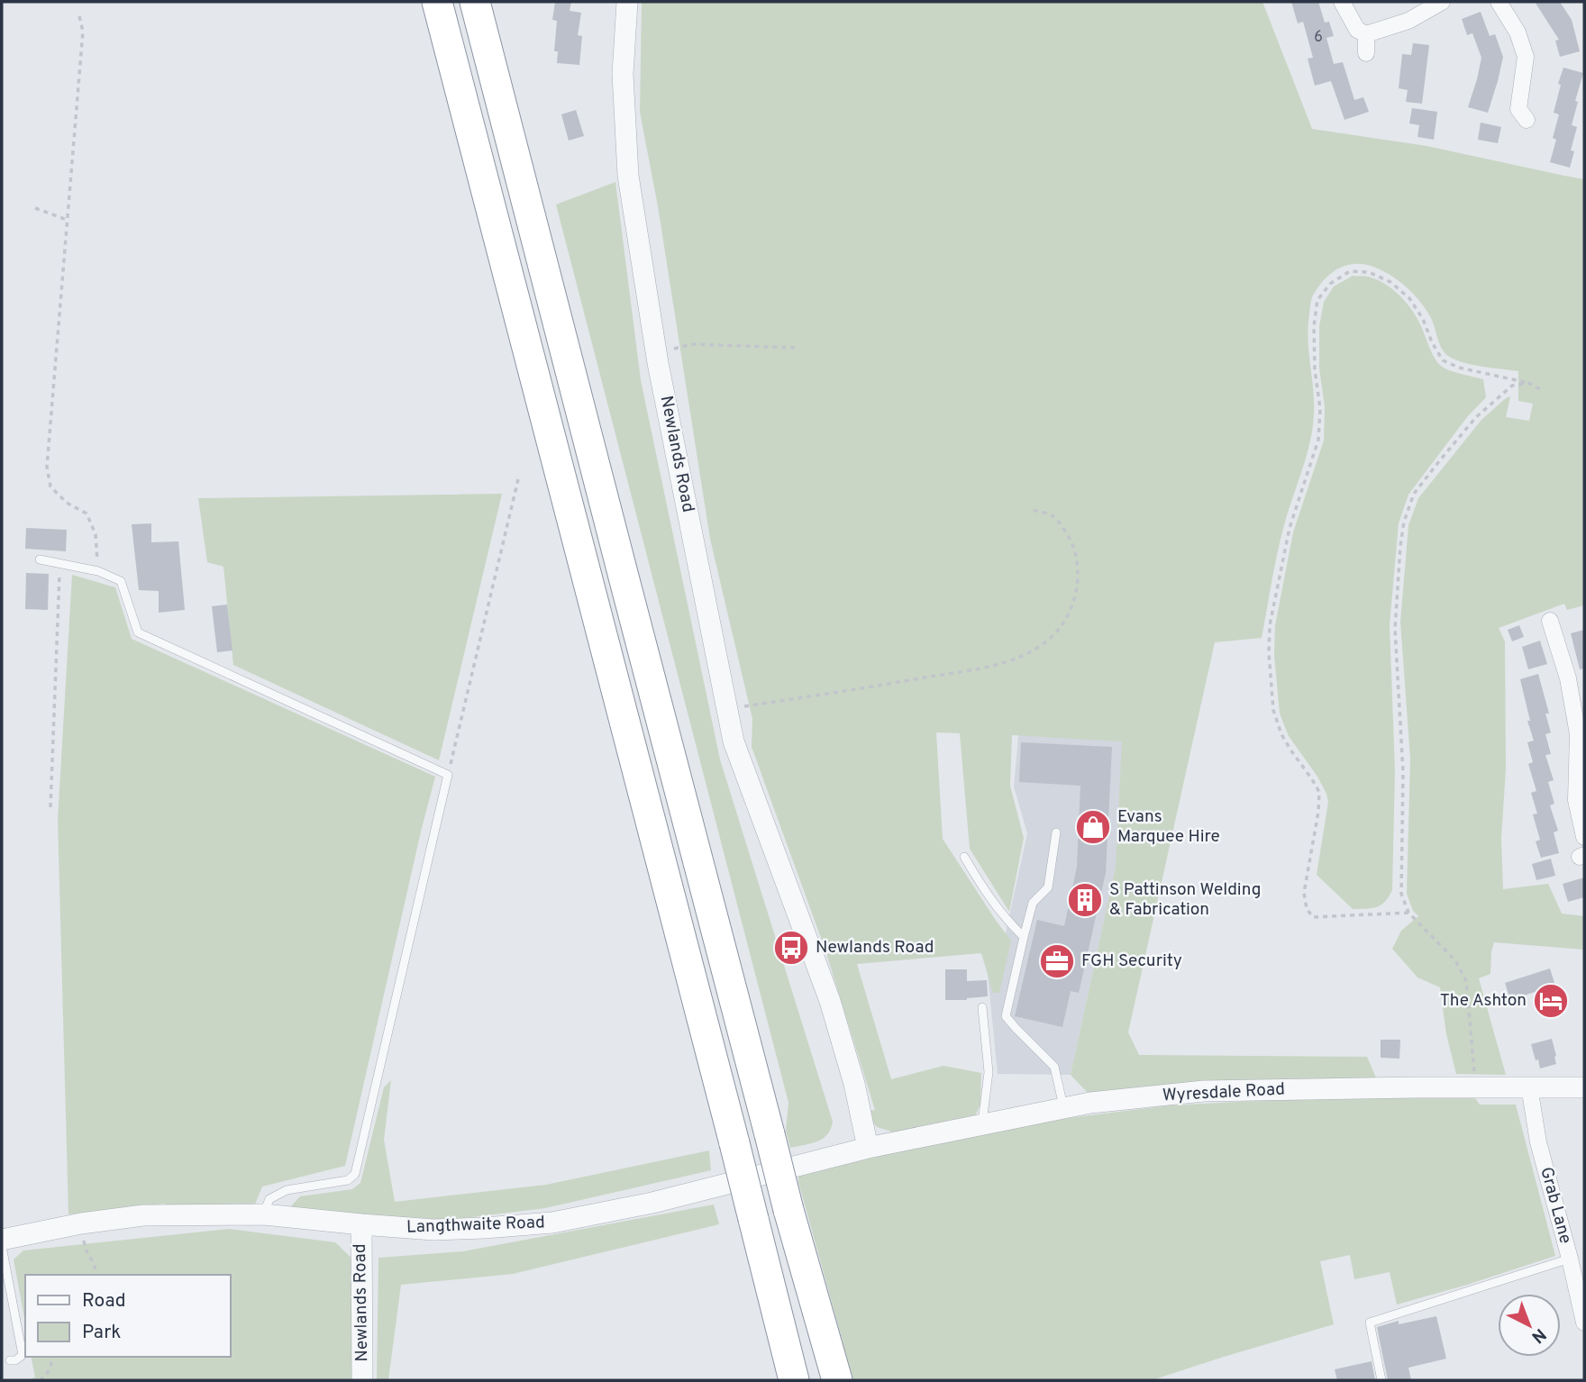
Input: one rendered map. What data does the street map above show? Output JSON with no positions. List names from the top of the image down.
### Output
{
  "streets": {
    "street": [
      "Newlands Road",
      "Wyresdale Road",
      "Grab Lane",
      "Langthwaite Road"
    ]
  },
  "crossings": [
    ["Newlands Road", "Wyresdale Road"],
    ["Newlands Road", "Langthwaite Road"],
    ["Wyresdale Road", "Grab Lane"],
    ["Wyresdale Road", "Langthwaite Road"]
  ],
  "places": {
    "shop": ["Evans Marquee Hire"],
    "building": ["S Pattinson Welding & Fabrication"],
    "bus stop": ["Newlands Road"],
    "office": ["FGH Security"],
    "hotel": ["The Ashton"]
  },
  "house_numbers": ["6"],
  "legend": ["Road", "Park"],
  "north": "bottom right"
}
